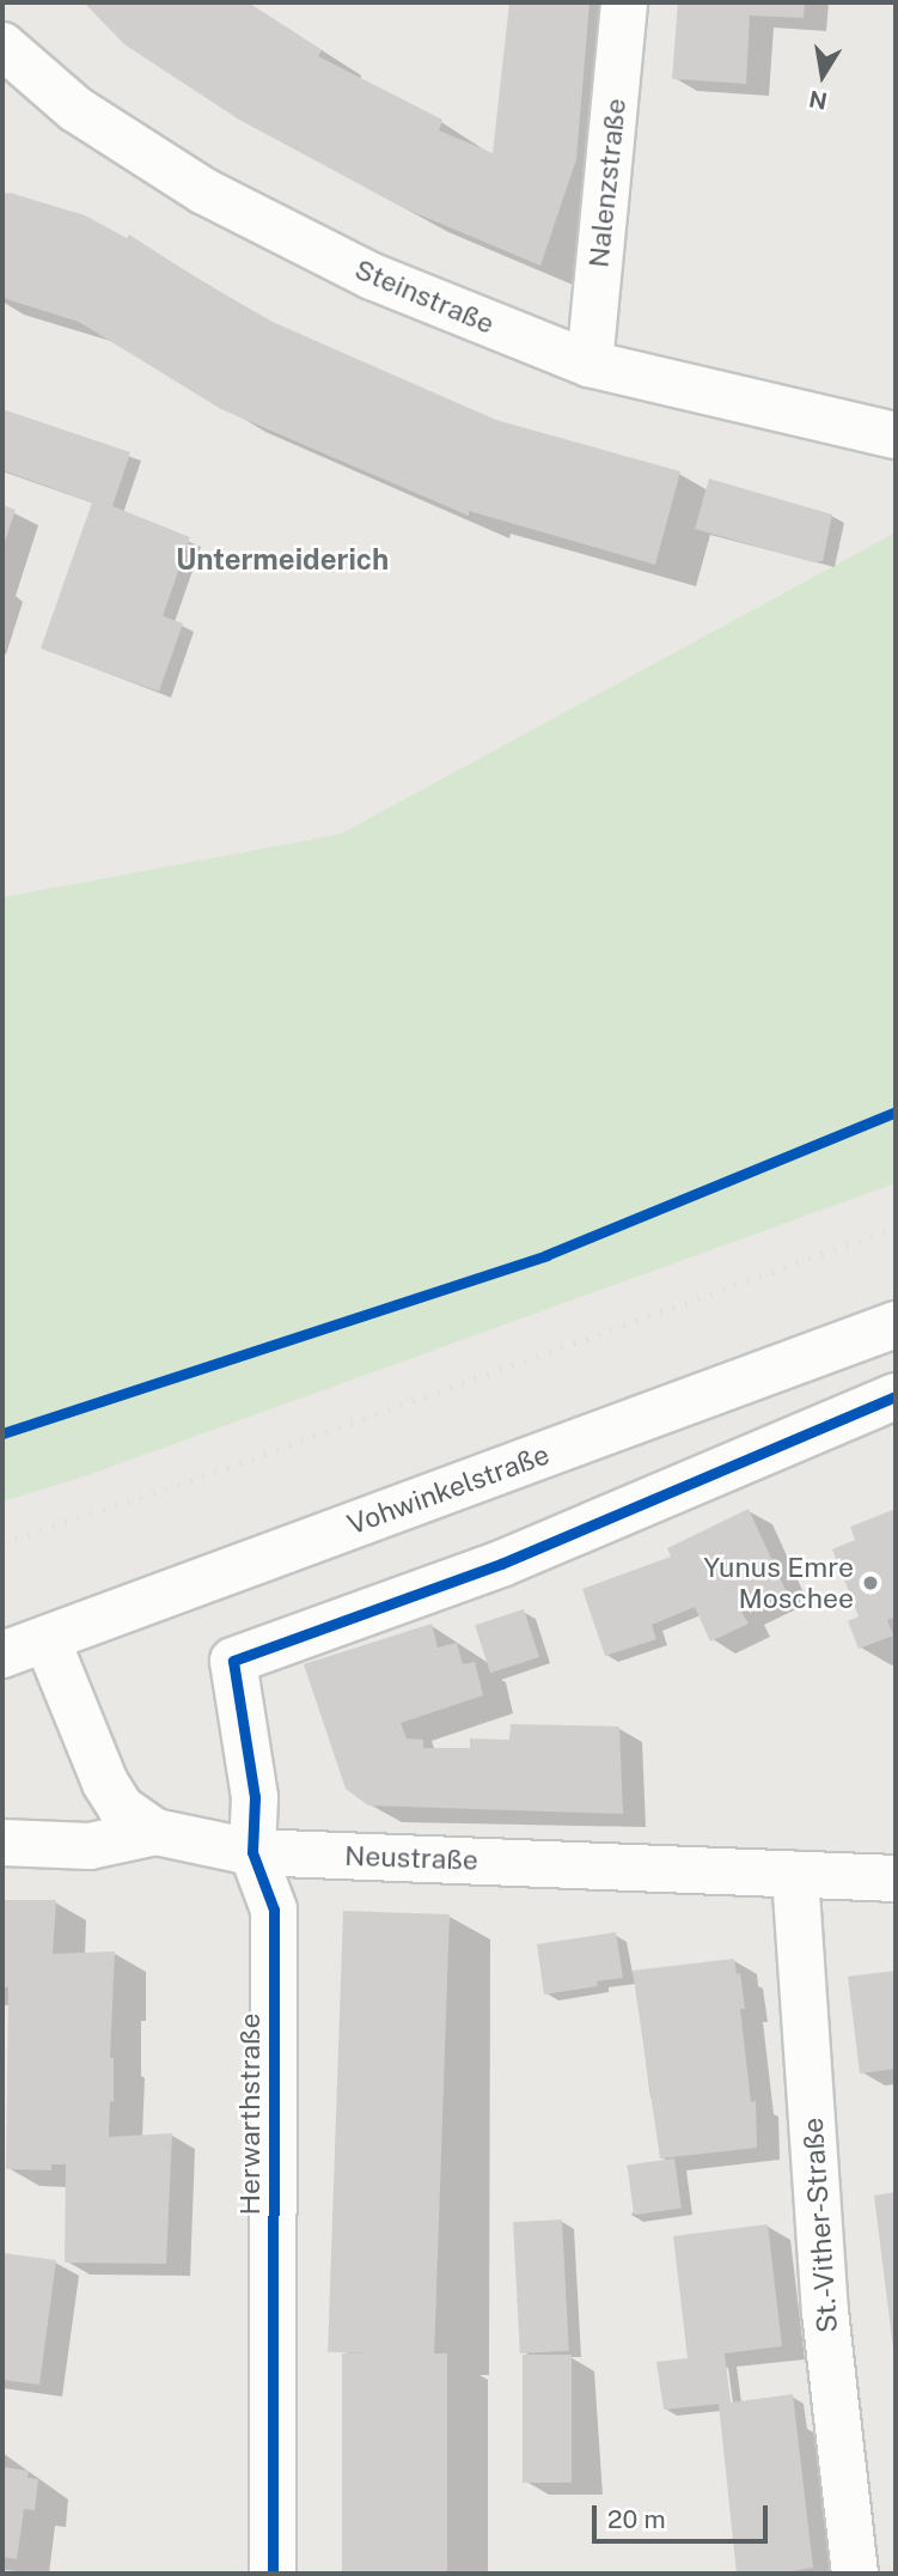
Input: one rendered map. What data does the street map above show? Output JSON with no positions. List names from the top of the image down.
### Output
{
  "streets": {
    "street": [
      "Nalenzstraße",
      "Steinstraße",
      "Vohwinkelstraße",
      "Neustraße",
      "Herwarthstraße",
      "St.-Vither-Straße"
    ]
  },
  "crossings": [
    ["Nalenzstraße", "Steinstraße"],
    ["Vohwinkelstraße", "Neustraße"],
    ["Neustraße", "Herwarthstraße"],
    ["Neustraße", "St.-Vither-Straße"]
  ],
  "districts": ["Untermeiderich"],
  "places": ["Yunus Emre Moschee"],
  "scale_bar": "20 m",
  "north": "bottom"
}
